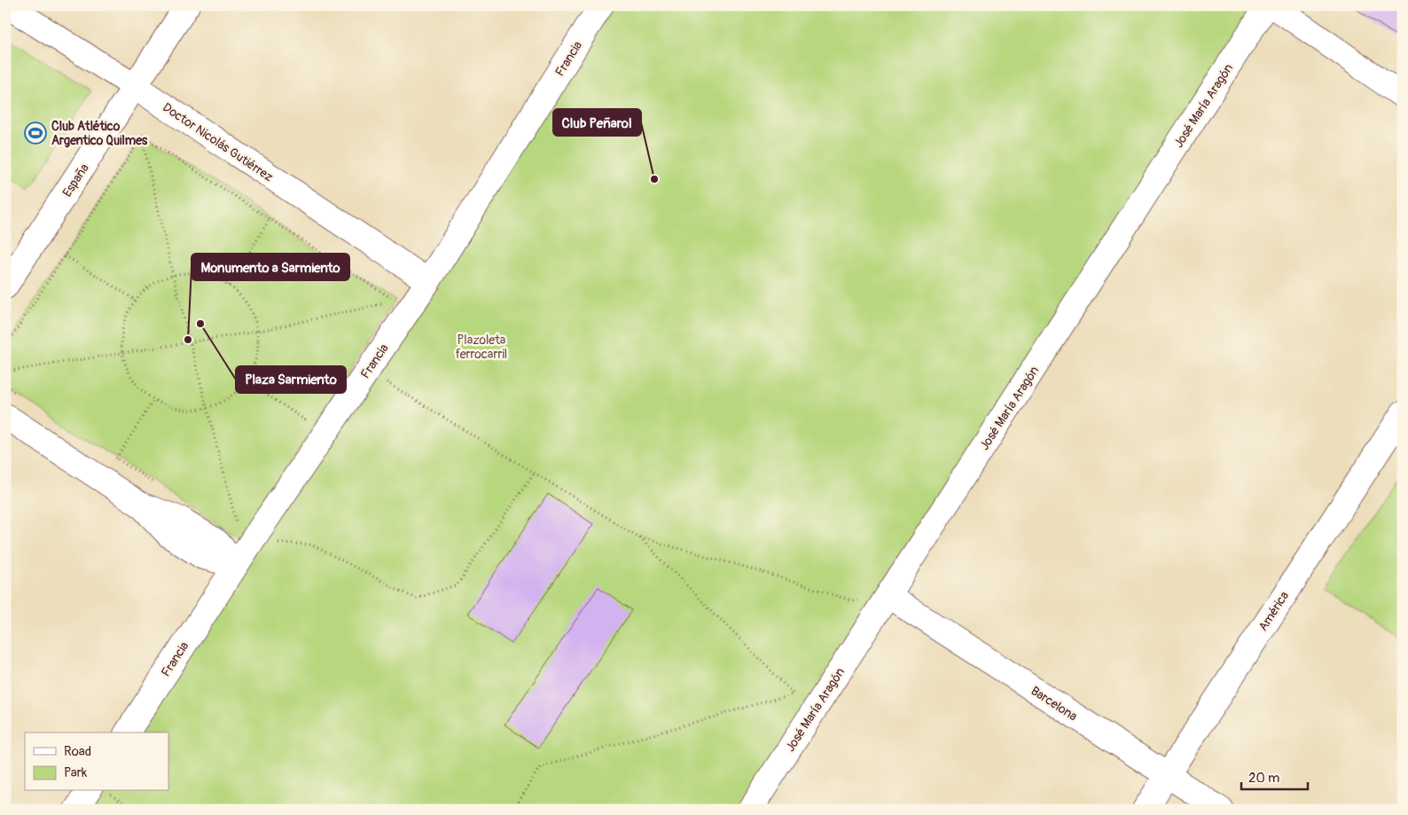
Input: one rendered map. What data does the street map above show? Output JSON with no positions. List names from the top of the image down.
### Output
{
  "streets": {
    "street": [
      "Francia",
      "José María Aragón",
      "Doctor Nicolás Gutiérrez",
      "España",
      "América",
      "Barcelona"
    ]
  },
  "crossings": [
    ["Francia", "Doctor Nicolás Gutiérrez"],
    ["José María Aragón", "Barcelona"],
    ["Doctor Nicolás Gutiérrez", "España"],
    ["América", "Barcelona"]
  ],
  "parks": ["Plazoleta ferrocarril"],
  "places": {
    "sports": ["Club Atlético Argentico Quilmes"],
    "other": ["Club Peñarol", "Plaza Sarmiento", "Monumento a Sarmiento"]
  },
  "legend": ["Road", "Park"],
  "scale_bar": "20 m"
}
